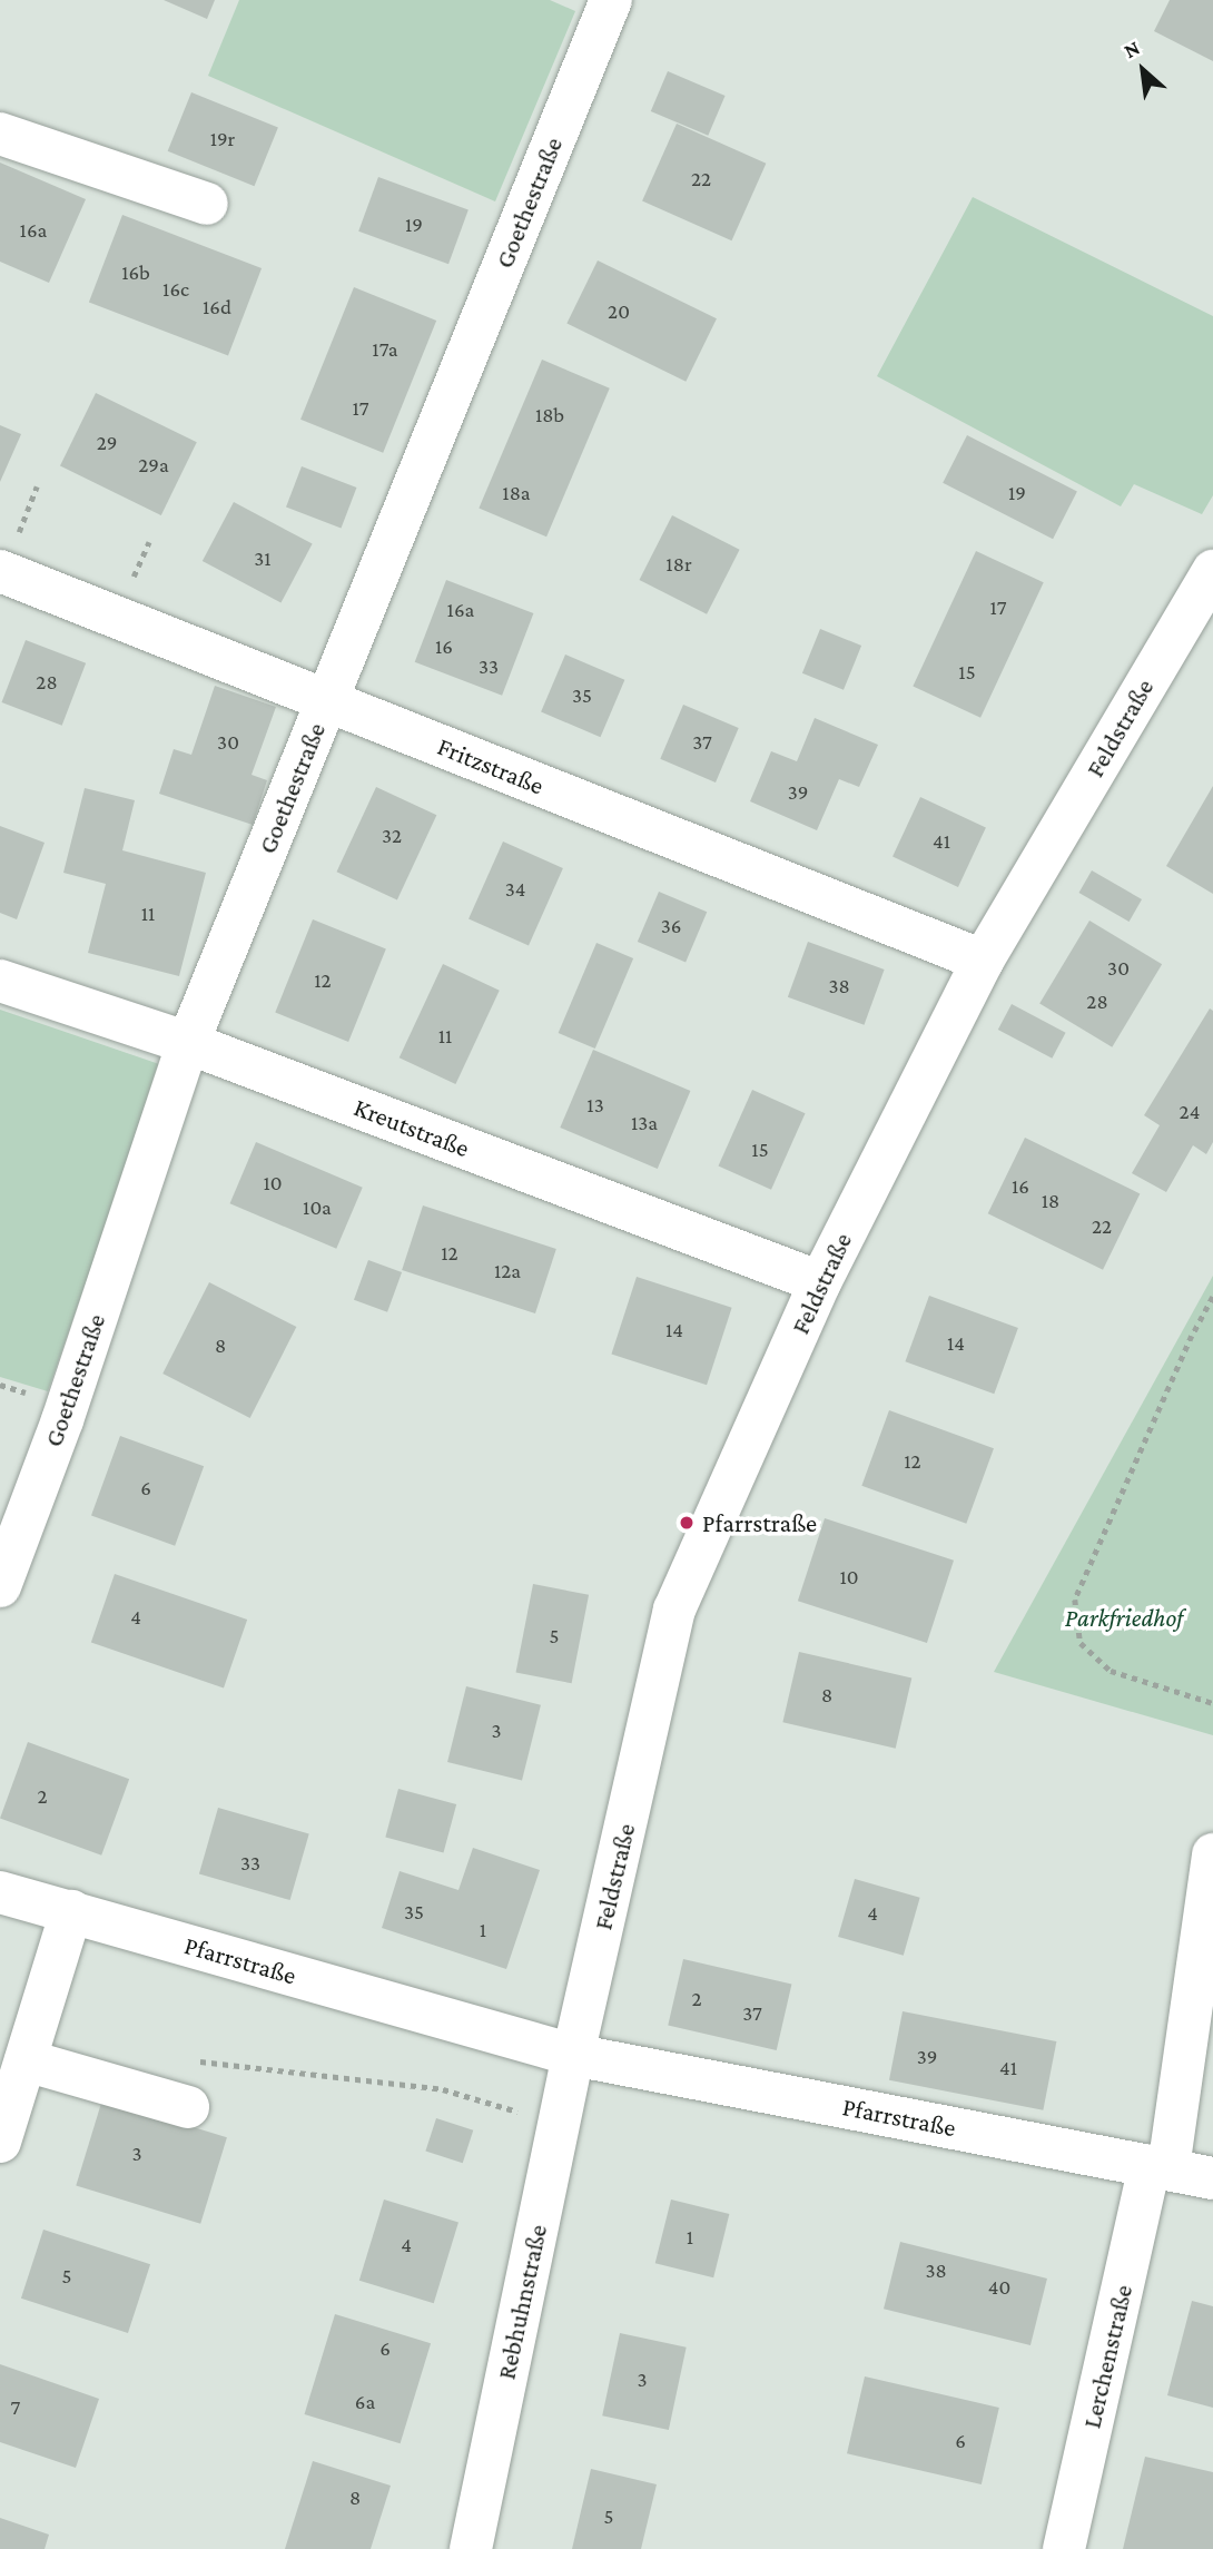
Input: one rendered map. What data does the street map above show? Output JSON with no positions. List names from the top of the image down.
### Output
{
  "streets": {
    "street": [
      "Goethestraße",
      "Feldstraße",
      "Fritzstraße",
      "Kreutstraße",
      "Pfarrstraße",
      "Rebhuhnstraße",
      "Lerchenstraße"
    ]
  },
  "crossings": [
    ["Goethestraße", "Fritzstraße"],
    ["Goethestraße", "Kreutstraße"],
    ["Feldstraße", "Fritzstraße"],
    ["Feldstraße", "Kreutstraße"],
    ["Feldstraße", "Pfarrstraße"],
    ["Feldstraße", "Rebhuhnstraße"],
    ["Pfarrstraße", "Rebhuhnstraße"],
    ["Pfarrstraße", "Lerchenstraße"]
  ],
  "parks": ["Parkfriedhof"],
  "places": ["Pfarrstraße"],
  "house_numbers": [
    "19r",
    "22",
    "19",
    "16a",
    "16b",
    "16c",
    "16d",
    "20",
    "17a",
    "17",
    "18b",
    "29",
    "29a",
    "18a",
    "19",
    "31",
    "18r",
    "17",
    "16a",
    "16",
    "33",
    "15",
    "28",
    "35",
    "30",
    "37",
    "39",
    "32",
    "41",
    "34",
    "11",
    "36",
    "30",
    "12",
    "38",
    "28",
    "11",
    "13",
    "24",
    "13a",
    "15",
    "10",
    "16",
    "18",
    "10a",
    "22",
    "12",
    "12a",
    "14",
    "14",
    "8",
    "12",
    "6",
    "10",
    "4",
    "5",
    "8",
    "3",
    "2",
    "33",
    "35",
    "4",
    "1",
    "2",
    "37",
    "39",
    "41",
    "3",
    "1",
    "4",
    "38",
    "5",
    "40",
    "6",
    "3",
    "6a",
    "7",
    "6",
    "8",
    "5"
  ],
  "north": "top left"
}
